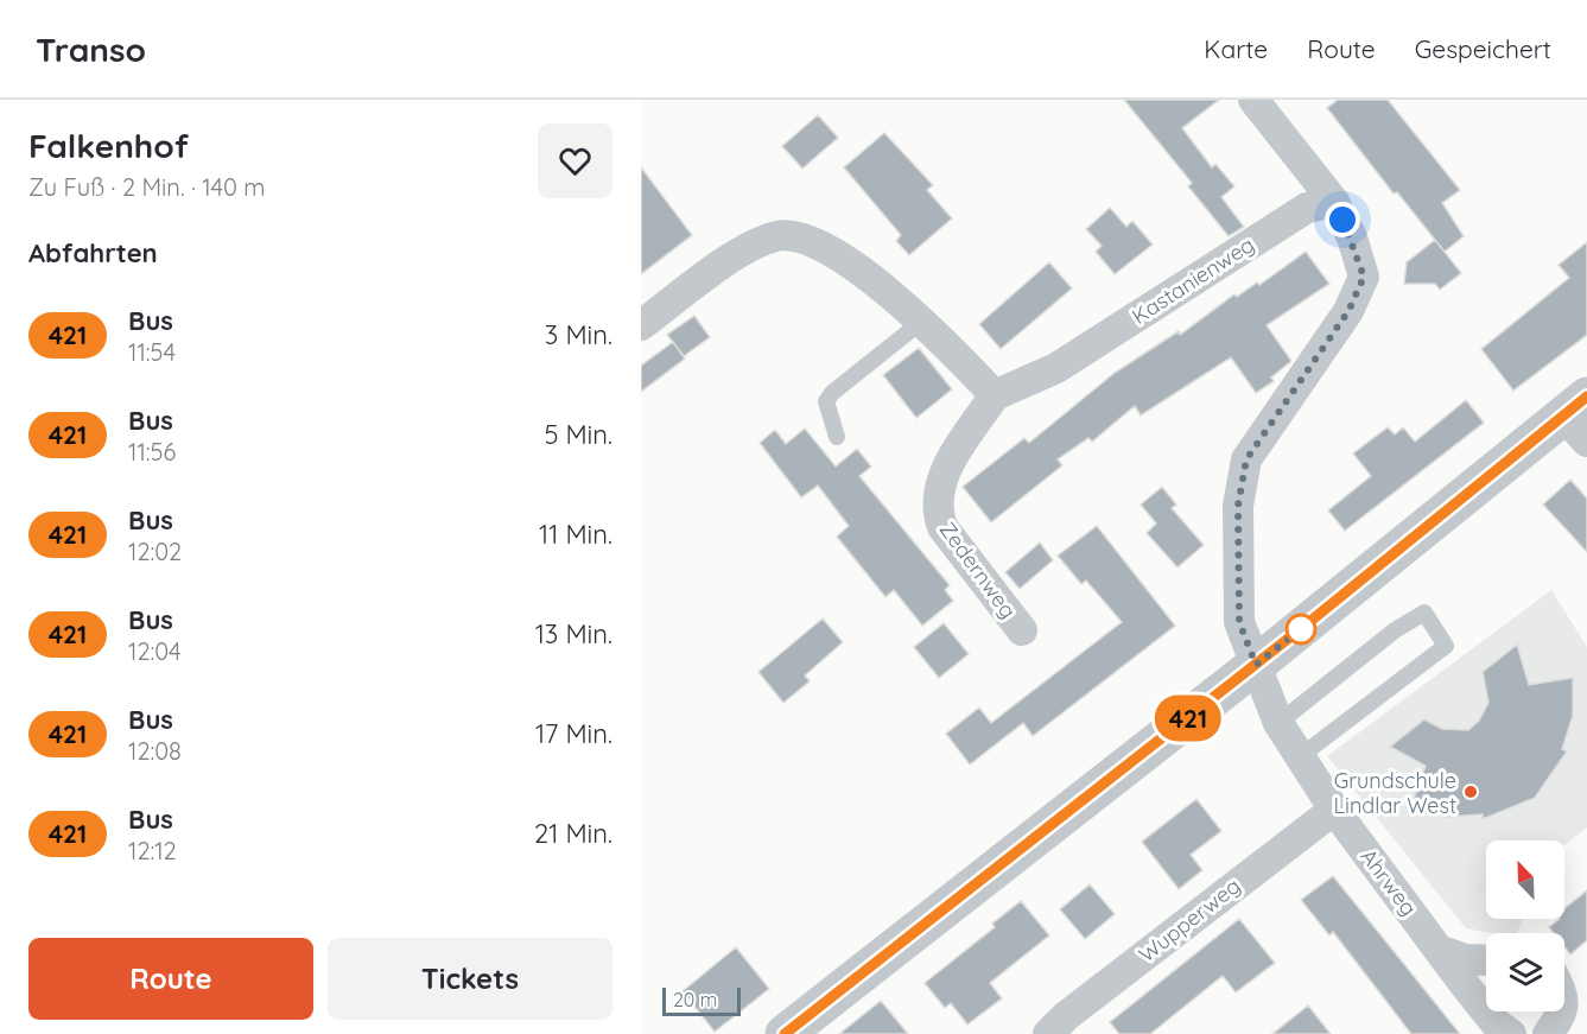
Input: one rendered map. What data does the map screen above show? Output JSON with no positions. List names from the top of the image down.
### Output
{
  "streets": {
    "street": [
      "Kastanienweg",
      "Zedernweg",
      "Ahrweg",
      "Wupperweg"
    ]
  },
  "crossings": [
    ["Kastanienweg", "Zedernweg"],
    ["Ahrweg", "Wupperweg"]
  ],
  "places": ["Grundschule Lindlar West"],
  "lines": ["bus line 421"],
  "scale_bar": "20 m",
  "north": "top left",
  "page": {
    "header": "Transo",
    "nav": ["Karte", "Route", "Gespeichert"],
    "heading": [
      ["Falkenhof", "Zu Fuß · 2 Min. · 140 m"],
      "Abfahrten"
    ],
    "on_map": "421",
    "list": [
      {
        "mark": "421",
        "name": "Bus",
        "note": "11:54",
        "value": "3 Min."
      },
      {
        "mark": "421",
        "name": "Bus",
        "note": "11:56",
        "value": "5 Min."
      },
      {
        "mark": "421",
        "name": "Bus",
        "note": "12:02",
        "value": "11 Min."
      },
      {
        "mark": "421",
        "name": "Bus",
        "note": "12:04",
        "value": "13 Min."
      },
      {
        "mark": "421",
        "name": "Bus",
        "note": "12:08",
        "value": "17 Min."
      },
      {
        "mark": "421",
        "name": "Bus",
        "note": "12:12",
        "value": "21 Min."
      }
    ],
    "buttons": ["Route", "Tickets"],
    "scale": "20 m"
  }
}
